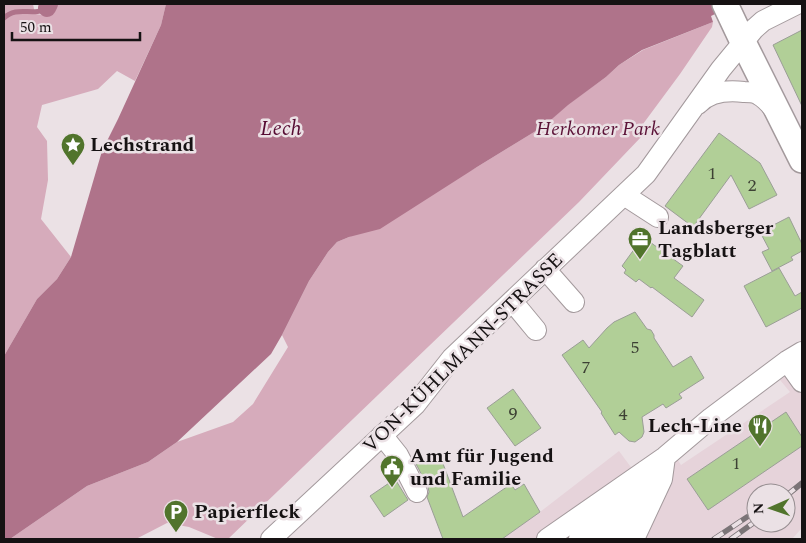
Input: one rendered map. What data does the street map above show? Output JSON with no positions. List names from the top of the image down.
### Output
{
  "streets": {
    "street": ["VON-KÜHLMANN-STRASSE"]
  },
  "water": ["Lech"],
  "parks": ["Herkomer Park"],
  "places": {
    "place": ["Lechstrand"],
    "office": ["Landsberger Tagblatt"],
    "restaurant": ["Lech-Line"],
    "public building": ["Amt für Jugend und Familie"],
    "parking": ["Papierfleck"]
  },
  "house_numbers": [
    "1",
    "2",
    "5",
    "7",
    "9",
    "4",
    "1"
  ],
  "scale_bar": "50 m",
  "north": "left"
}
